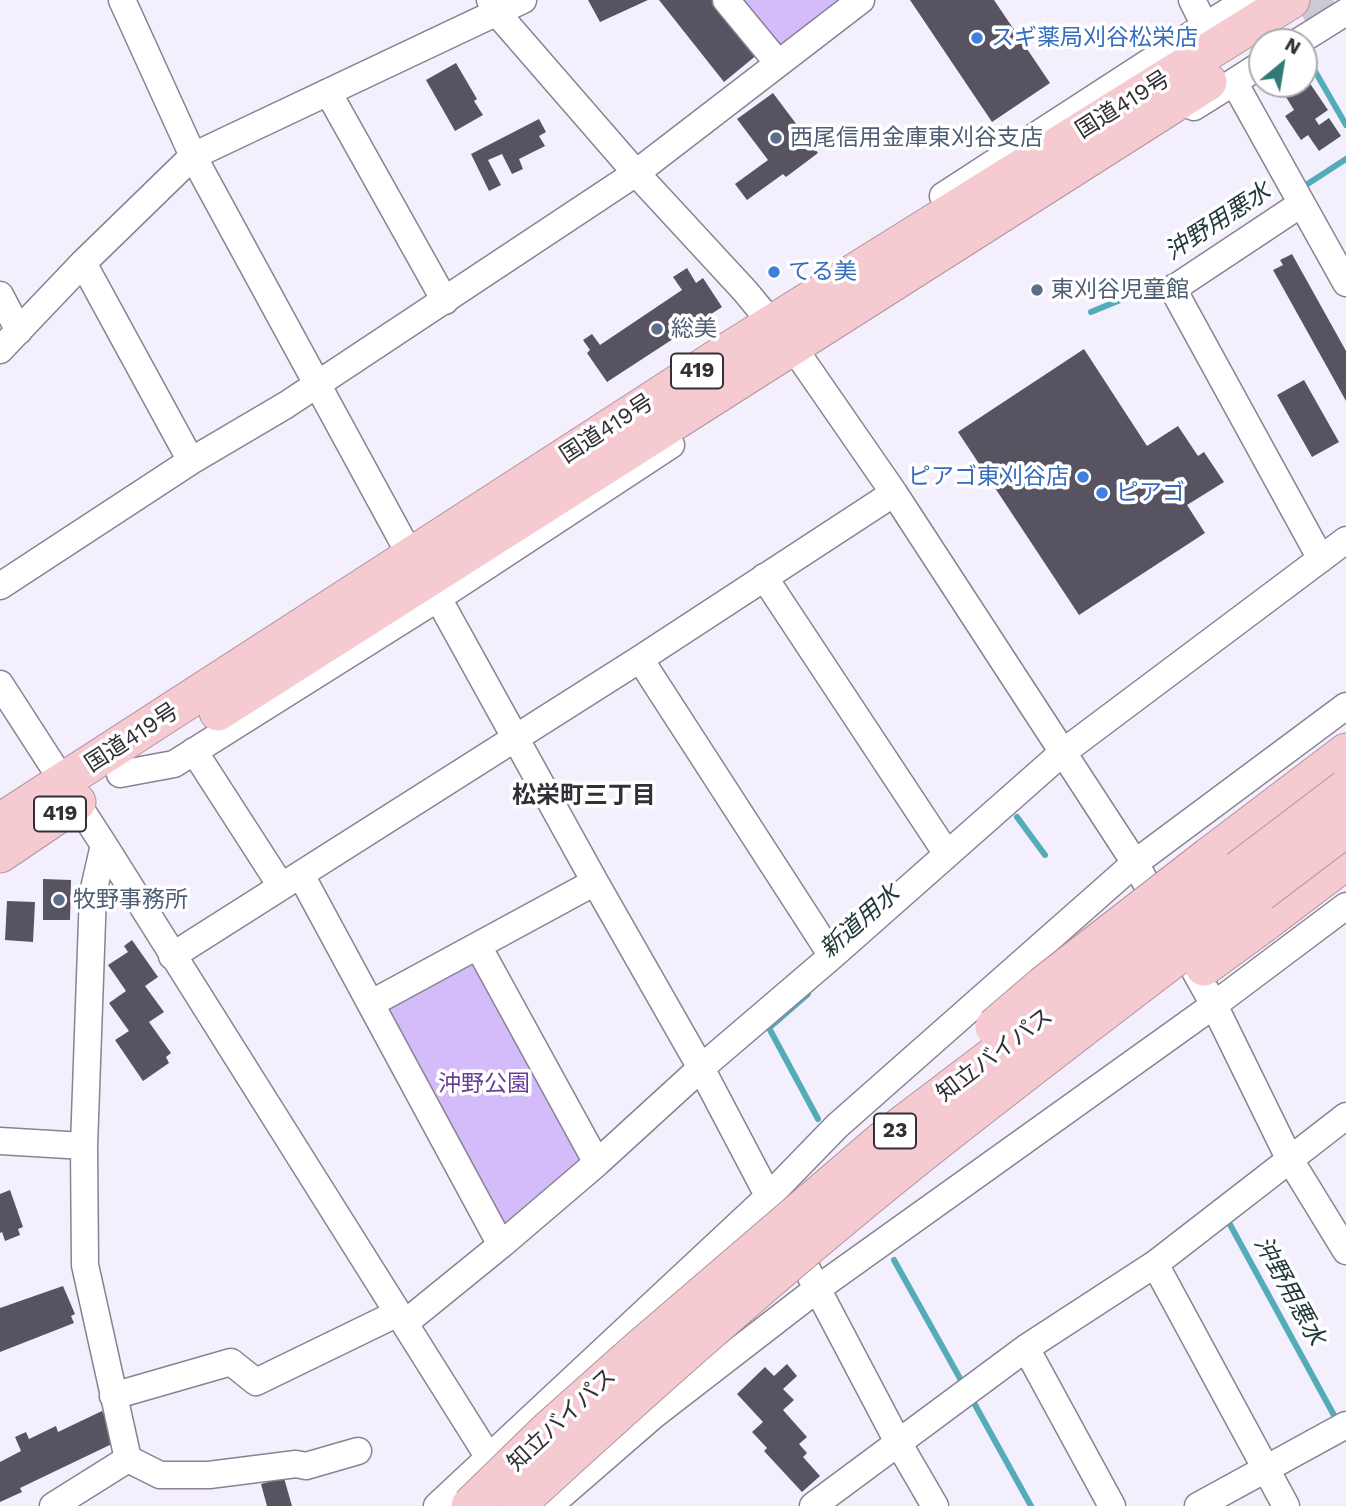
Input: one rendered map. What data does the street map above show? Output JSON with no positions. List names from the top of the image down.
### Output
{
  "streets": {
    "highway": [
      "国道419号",
      "419",
      "知立バイパス",
      "23"
    ]
  },
  "districts": ["松栄町三丁目"],
  "water": ["沖野用悪水", "新道用水"],
  "parks": ["沖野公園"],
  "places": [
    "スギ薬局刈谷松栄店",
    "西尾信用金庫東刈谷支店",
    "てる美",
    "東刈谷児童館",
    "総美",
    "ピアゴ東刈谷店",
    "ピアゴ",
    "牧野事務所"
  ],
  "north": "top right"
}
